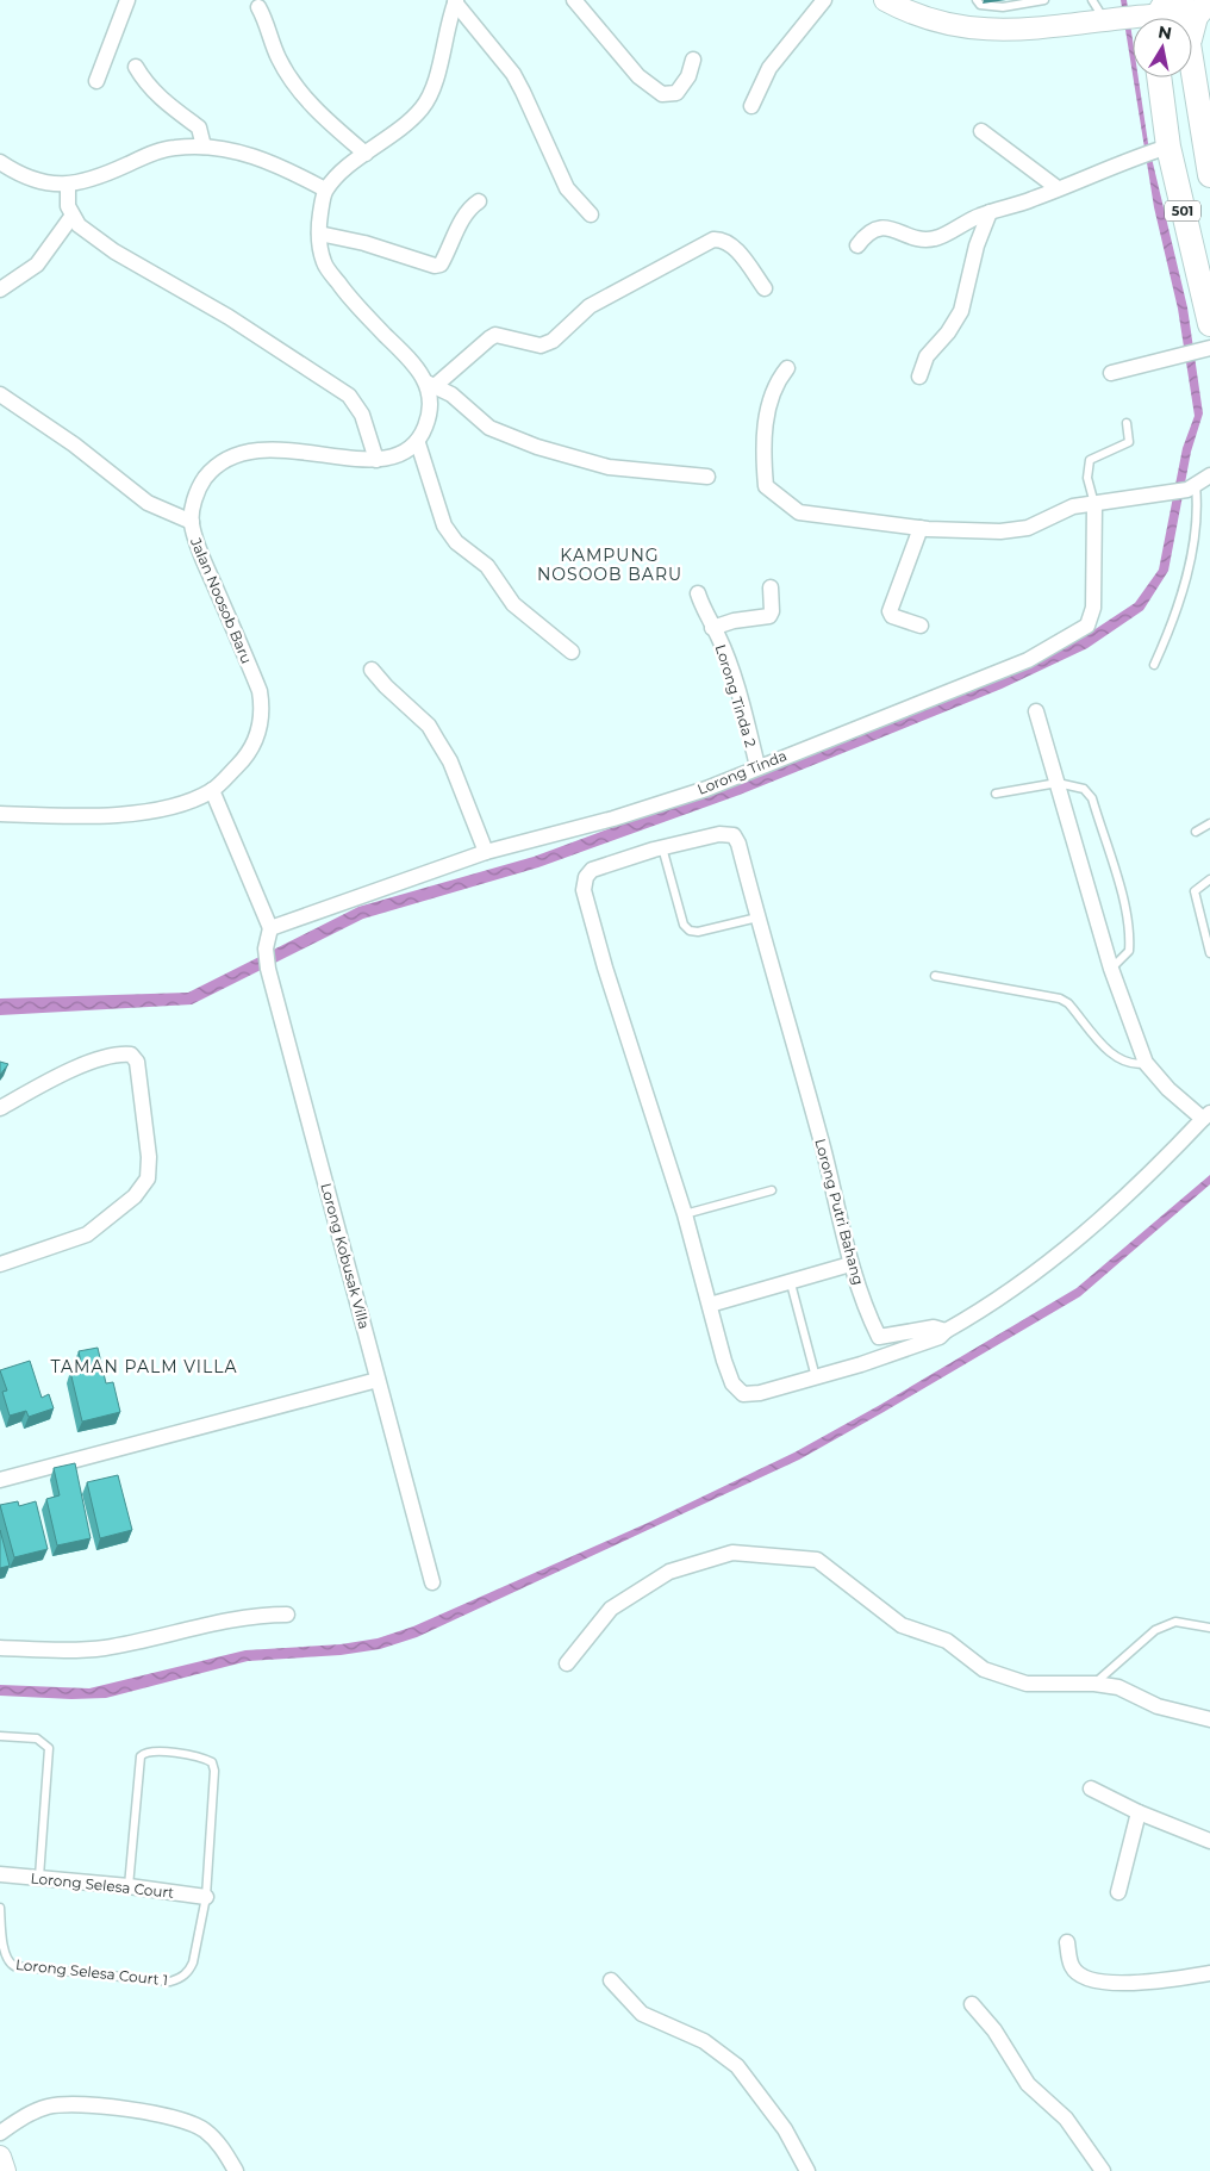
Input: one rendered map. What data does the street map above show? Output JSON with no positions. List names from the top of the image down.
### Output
{
  "streets": {
    "main road": ["501"],
    "street": [
      "Jalan Noosob Baru",
      "Lorong Tinda 2",
      "Lorong Tinda",
      "Lorong Putri Bahang",
      "Lorong Kobusak Villa",
      "Lorong Selesa Court"
    ],
    "lane": ["Lorong Selesa Court 1"]
  },
  "crossings": [
    ["Lorong Tinda 2", "Lorong Tinda"],
    ["Lorong Tinda", "Lorong Kobusak Villa"],
    ["Lorong Selesa Court", "Lorong Selesa Court 1"]
  ],
  "districts": ["KAMPUNG NOSOOB BARU", "TAMAN PALM VILLA"],
  "north": "top"
}
